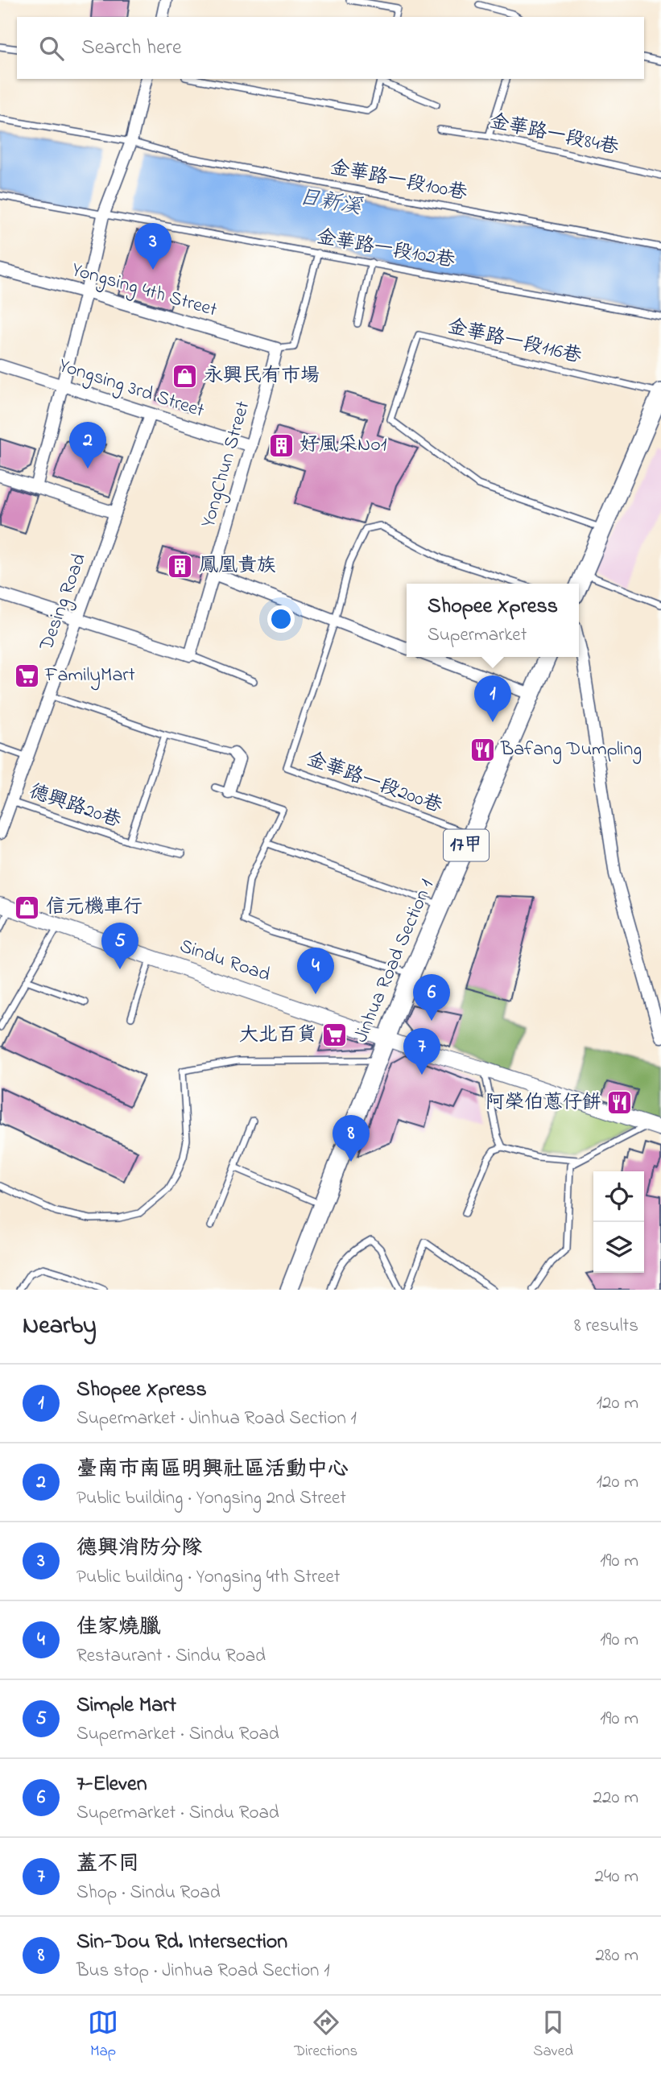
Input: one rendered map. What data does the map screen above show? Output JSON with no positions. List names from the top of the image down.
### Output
{
  "streets": {
    "main road": ["17甲", "Jinhua Road Section 1"],
    "street": [
      "Yongsing 4th Street",
      "Yongsing 3rd Street",
      "YongChun Street",
      "Desing Road",
      "Sindu Road"
    ],
    "lane": [
      "金華路一段84巷",
      "金華路一段100巷",
      "金華路一段102巷",
      "金華路一段116巷",
      "金華路一段200巷",
      "德興路20巷"
    ]
  },
  "crossings": [
    ["Yongsing 4th Street", "YongChun Street"],
    ["Yongsing 3rd Street", "YongChun Street"],
    ["Yongsing 3rd Street", "Desing Road"],
    ["Desing Road", "德興路20巷"],
    ["金華路一段200巷", "Jinhua Road Section 1"],
    ["Sindu Road", "Jinhua Road Section 1"]
  ],
  "water": ["日新溪"],
  "places": {
    "shop": ["永興民有市場", "信元機車行"],
    "building": ["好風采No1", "鳳凰貴族"],
    "supermarket": ["FamilyMart", "大北百貨"],
    "restaurant": ["Bafang Dumpling", "阿榮伯蔥仔餅"]
  },
  "page": {
    "search": "Search here",
    "pins": [
      "3",
      "2",
      "1",
      "5",
      "4",
      "6",
      "7",
      "8"
    ],
    "popup": ["Shopee Xpress", "Supermarket"],
    "heading": ["Nearby", "8 results"],
    "list": [
      {
        "mark": "1",
        "name": "Shopee Xpress",
        "note": "Supermarket · Jinhua Road Section 1",
        "value": "120 m"
      },
      {
        "mark": "2",
        "name": "臺南市南區明興社區活動中心",
        "note": "Public building · Yongsing 2nd Street",
        "value": "120 m"
      },
      {
        "mark": "3",
        "name": "德興消防分隊",
        "note": "Public building · Yongsing 4th Street",
        "value": "190 m"
      },
      {
        "mark": "4",
        "name": "佳家燒臘",
        "note": "Restaurant · Sindu Road",
        "value": "190 m"
      },
      {
        "mark": "5",
        "name": "Simple Mart",
        "note": "Supermarket · Sindu Road",
        "value": "190 m"
      },
      {
        "mark": "6",
        "name": "7-Eleven",
        "note": "Supermarket · Sindu Road",
        "value": "220 m"
      },
      {
        "mark": "7",
        "name": "蓋不同",
        "note": "Shop · Sindu Road",
        "value": "240 m"
      },
      {
        "mark": "8",
        "name": "Sin-Dou Rd. Intersection",
        "note": "Bus stop · Jinhua Road Section 1",
        "value": "280 m"
      }
    ],
    "nav": ["Map", "Directions", "Saved"]
  }
}
